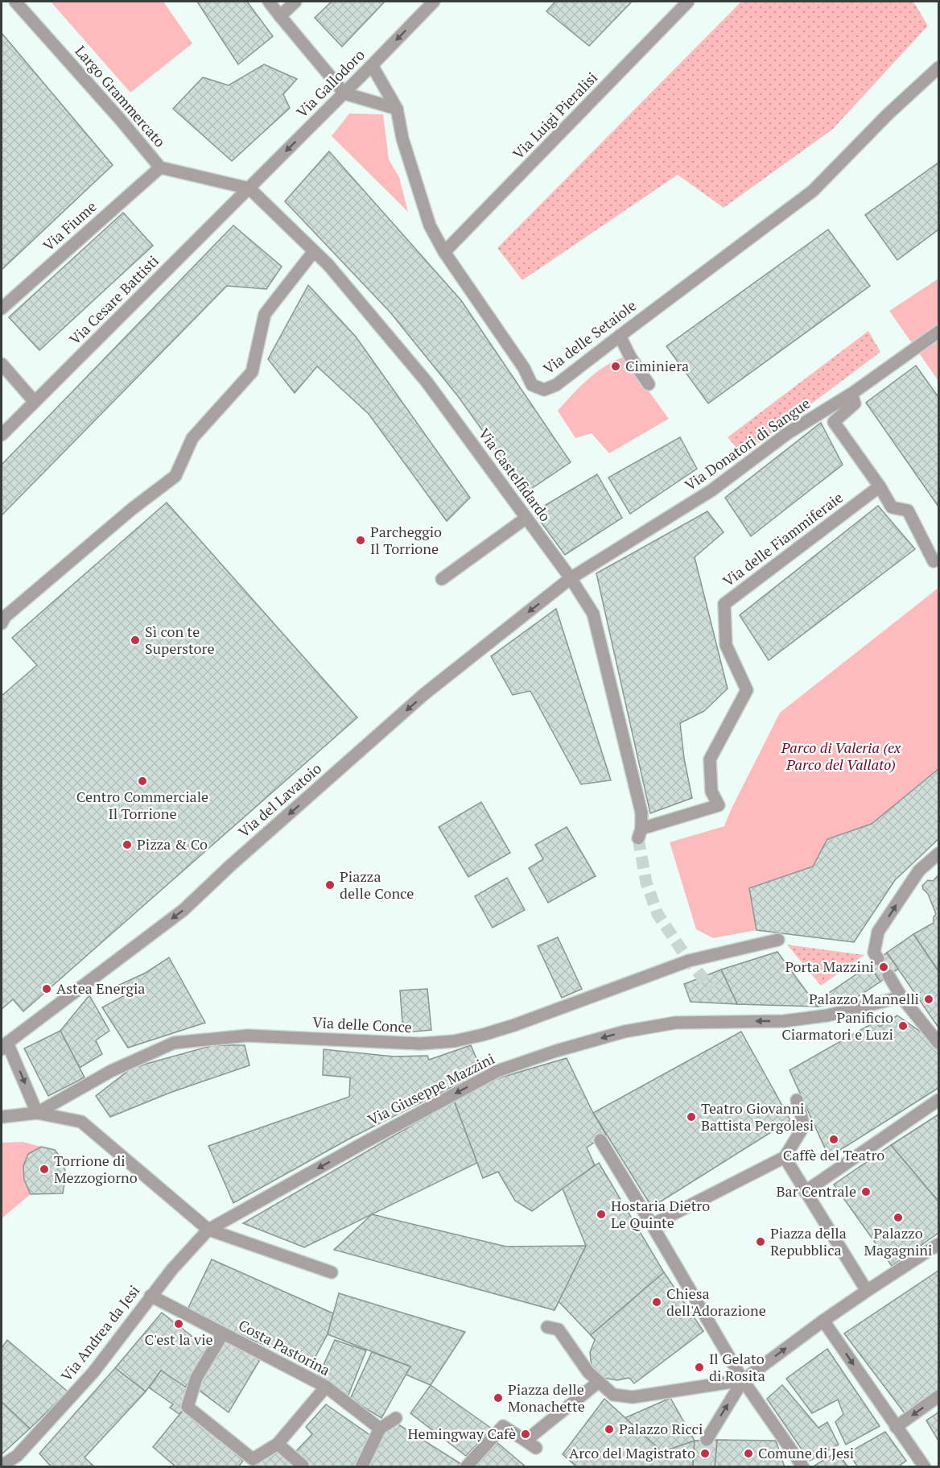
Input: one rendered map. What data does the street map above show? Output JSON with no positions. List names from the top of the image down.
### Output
{
  "streets": {
    "street": [
      "Via Gallodoro",
      "Largo Grammercato",
      "Via Luigi Pieralisi",
      "Via Fiume",
      "Via Cesare Battisti",
      "Via delle Setaiole",
      "Via Donatori di Sangue",
      "Via Castelfidardo",
      "Via delle Fiammiferaie",
      "Via del Lavatoio",
      "Via delle Conce",
      "Via Giuseppe Mazzini",
      "Via Andrea da Jesi",
      "Costa Pastorina"
    ]
  },
  "crossings": [
    ["Via Gallodoro", "Largo Grammercato"],
    ["Via Gallodoro", "Via Cesare Battisti"],
    ["Via Gallodoro", "Via delle Setaiole"],
    ["Via Gallodoro", "Via Castelfidardo"],
    ["Largo Grammercato", "Via Fiume"],
    ["Largo Grammercato", "Via Cesare Battisti"],
    ["Largo Grammercato", "Via Castelfidardo"],
    ["Via Luigi Pieralisi", "Via delle Setaiole"],
    ["Via Cesare Battisti", "Via Castelfidardo"],
    ["Via Donatori di Sangue", "Via Castelfidardo"],
    ["Via Donatori di Sangue", "Via del Lavatoio"],
    ["Via Castelfidardo", "Via delle Fiammiferaie"],
    ["Via Castelfidardo", "Via del Lavatoio"],
    ["Via del Lavatoio", "Via delle Conce"],
    ["Via Giuseppe Mazzini", "Via Andrea da Jesi"],
    ["Via Andrea da Jesi", "Costa Pastorina"]
  ],
  "one_way": ["Via Gallodoro", "Via del Lavatoio", "Via Giuseppe Mazzini"],
  "parks": ["Parco di Valeria (ex Parco del Vallato)"],
  "places": [
    "Ciminiera",
    "Parcheggio Il Torrione",
    "Sì con te Superstore",
    "Centro Commerciale Il Torrione",
    "Pizza & Co",
    "Piazza delle Conce",
    "Porta Mazzini",
    "Astea Energia",
    "Palazzo Mannelli",
    "Panificio Ciarmatori e Luzi",
    "Teatro Giovanni Battista Pergolesi",
    "Caffè del Teatro",
    "Torrione di Mezzogiorno",
    "Bar Centrale",
    "Hostaria Dietro Le Quinte",
    "Palazzo Magagnini",
    "Piazza della Repubblica",
    "Chiesa dell'Adorazione",
    "C'est la vie",
    "Il Gelato di Rosita",
    "Piazza delle Monachette",
    "Palazzo Ricci",
    "Hemingway Cafè",
    "Arco del Magistrato",
    "Comune di Jesi"
  ]
}
